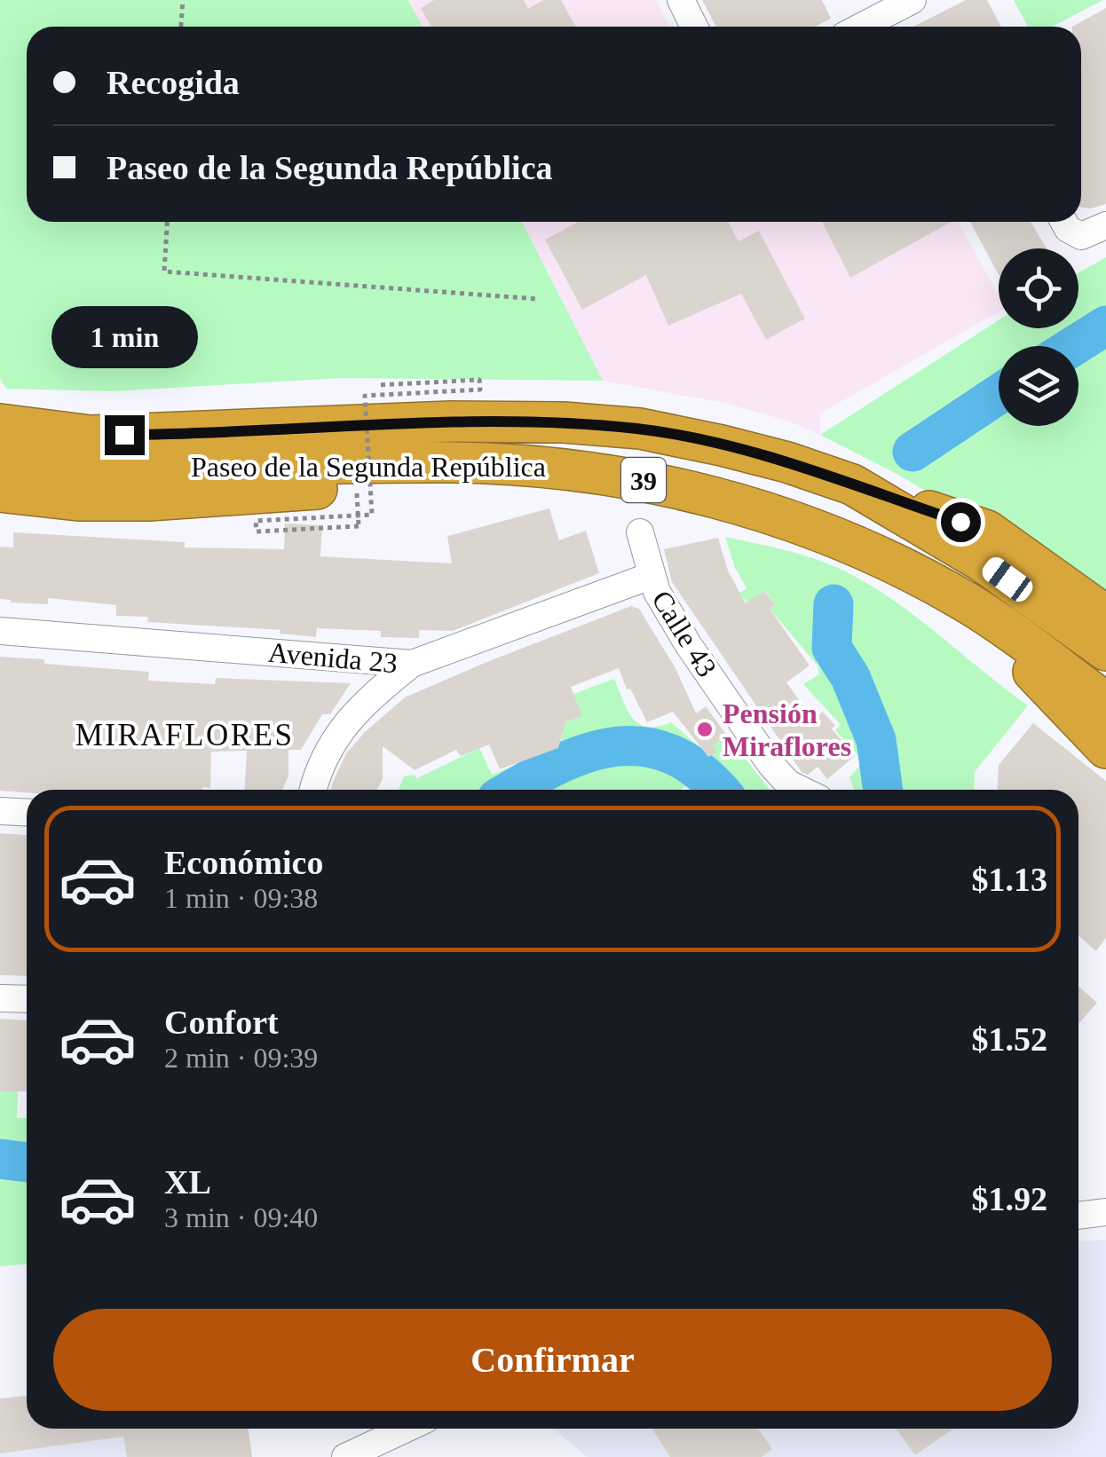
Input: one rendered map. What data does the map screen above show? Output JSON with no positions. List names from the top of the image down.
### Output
{
  "streets": {
    "highway": ["Paseo de la Segunda República", "39"],
    "street": ["Calle 43", "Avenida 23"]
  },
  "crossings": [
    ["Calle 43", "Avenida 23"]
  ],
  "districts": ["MIRAFLORES"],
  "places": ["Pensión Miraflores"],
  "page": {
    "banner": ["Recogida", "Paseo de la Segunda República"],
    "bubble": "1 min",
    "list": [
      {
        "name": "Económico",
        "note": "1 min · 09:38",
        "value": "$1.13"
      },
      {
        "name": "Confort",
        "note": "2 min · 09:39",
        "value": "$1.52"
      },
      {
        "name": "XL",
        "note": "3 min · 09:40",
        "value": "$1.92"
      }
    ],
    "buttons": "Confirmar"
  }
}
